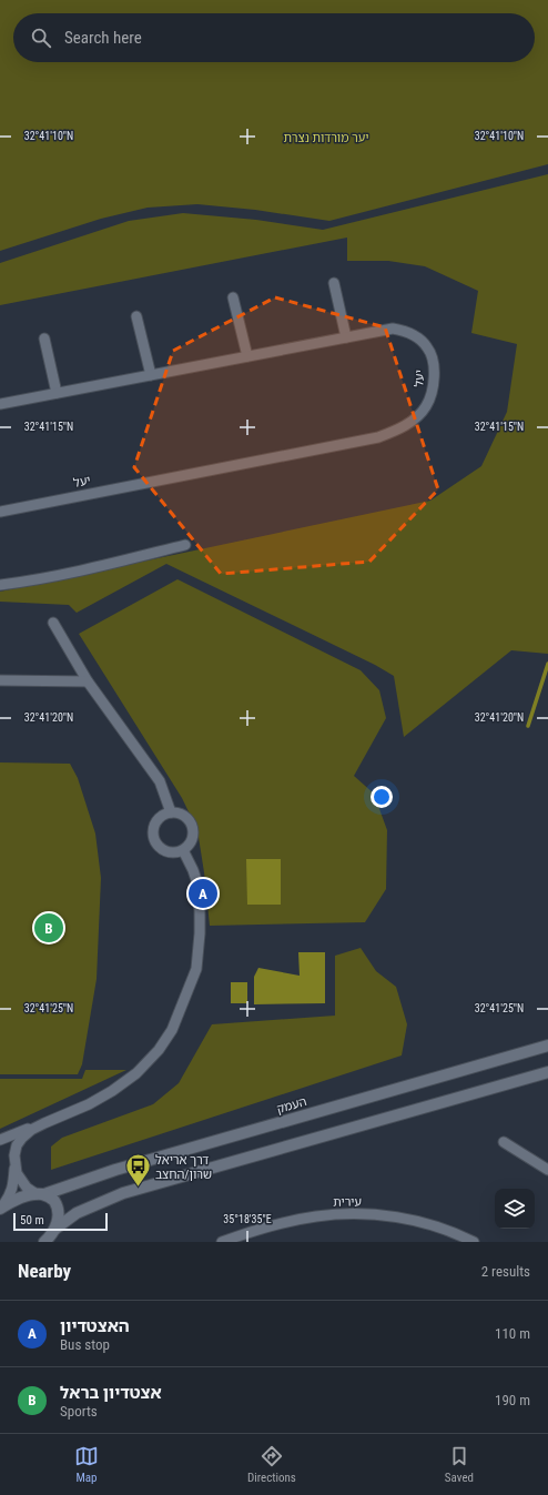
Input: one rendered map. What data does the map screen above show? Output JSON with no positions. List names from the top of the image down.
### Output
{
  "streets": {
    "main road": ["העמק"],
    "street": ["יעל", "עירית"]
  },
  "parks": ["יער מורדות נצרת"],
  "places": {
    "bus stop": ["דרך אריאל שרון/החצב"]
  },
  "scale_bar": "50 m",
  "page": {
    "search": "Search here",
    "pins": ["A", "B"],
    "scale": "50 m",
    "heading": ["Nearby", "2 results"],
    "list": [
      {
        "mark": "A",
        "name": "האצטדיון",
        "note": "Bus stop",
        "value": "110 m"
      },
      {
        "mark": "B",
        "name": "אצטדיון בראל",
        "note": "Sports",
        "value": "190 m"
      }
    ],
    "nav": ["Map", "Directions", "Saved"]
  },
  "coordinates": [
    "32°41'10\"N",
    "32°41'15\"N",
    "32°41'20\"N",
    "32°41'25\"N",
    "35°18'35\"E"
  ]
}
